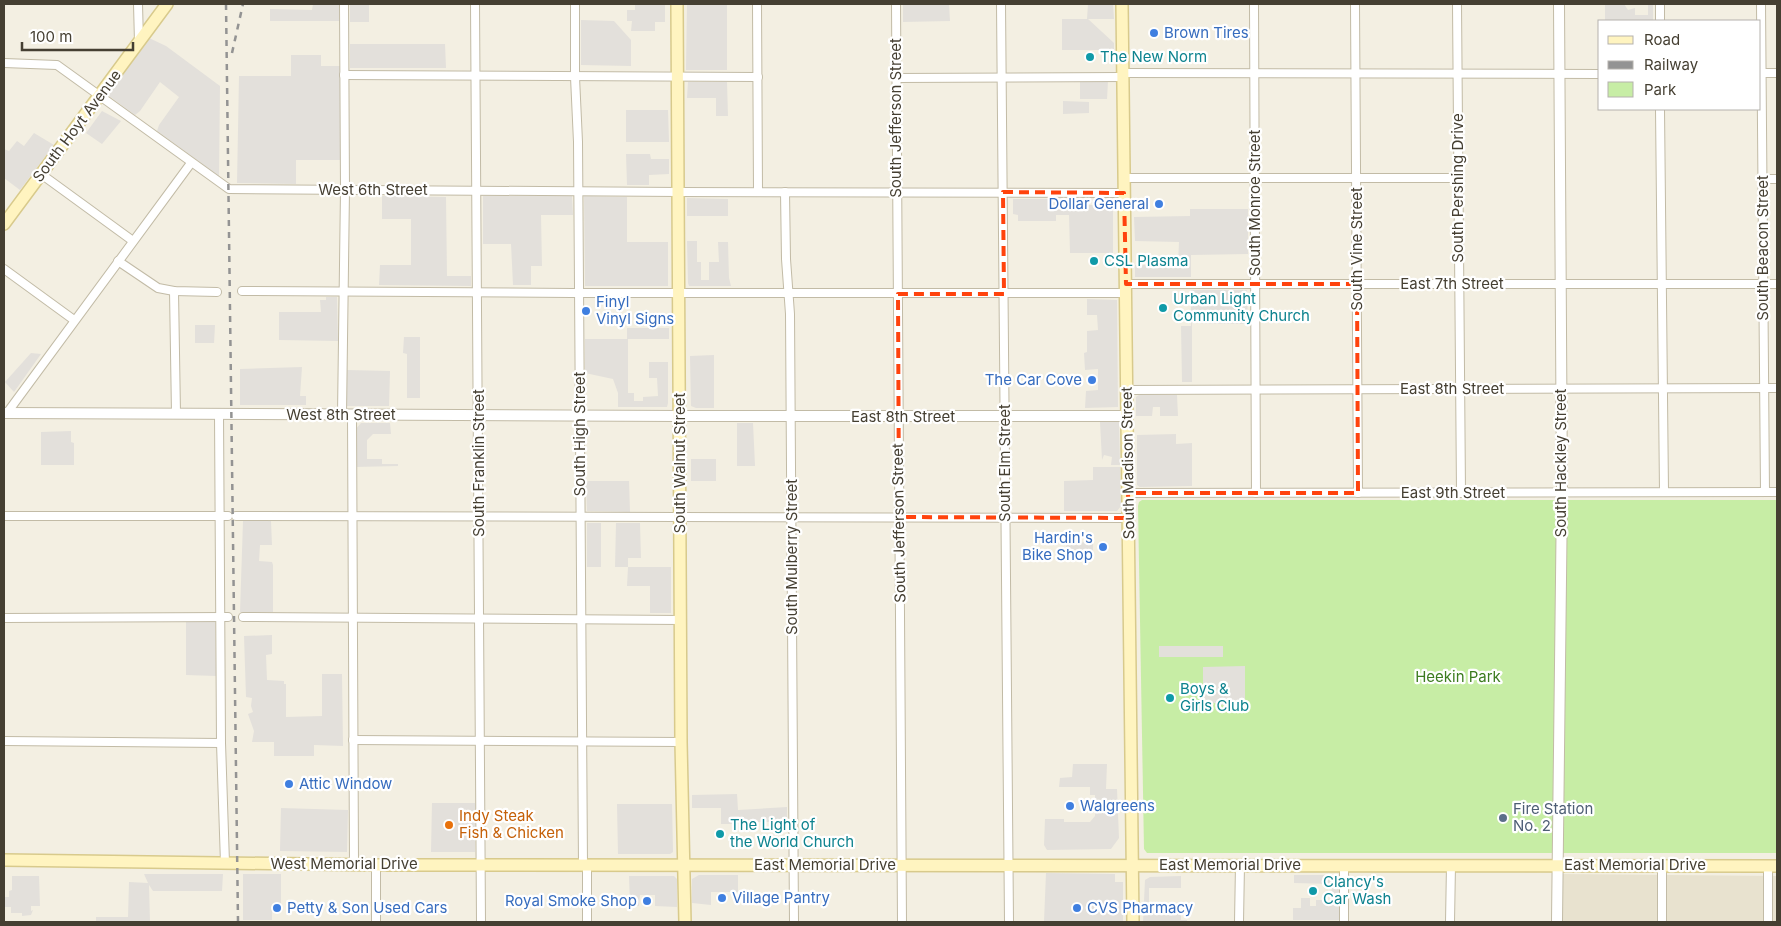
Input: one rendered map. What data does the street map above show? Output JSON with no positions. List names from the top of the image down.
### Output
{
  "streets": {
    "main road": [
      "South Hoyt Avenue",
      "South Walnut Street",
      "South Madison Street",
      "West Memorial Drive",
      "East Memorial Drive"
    ],
    "street": [
      "South Jefferson Street",
      "South Pershing Drive",
      "West 6th Street",
      "South Monroe Street",
      "South Beacon Street",
      "South Vine Street",
      "East 7th Street",
      "East 8th Street",
      "West 8th Street",
      "South High Street",
      "South Franklin Street",
      "South Elm Street",
      "South Hackley Street",
      "East 9th Street",
      "South Mulberry Street"
    ]
  },
  "crossings": [
    ["South Jefferson Street", "West 6th Street"],
    ["South Jefferson Street", "East 7th Street"],
    ["South Jefferson Street", "East 8th Street"],
    ["South Jefferson Street", "East Memorial Drive"],
    ["South Hoyt Avenue", "West 6th Street"],
    ["South Pershing Drive", "East 7th Street"],
    ["South Pershing Drive", "East 8th Street"],
    ["South Pershing Drive", "East 9th Street"],
    ["West 6th Street", "South High Street"],
    ["West 6th Street", "South Franklin Street"],
    ["West 6th Street", "South Walnut Street"],
    ["West 6th Street", "South Elm Street"],
    ["West 6th Street", "South Madison Street"],
    ["West 6th Street", "South Mulberry Street"],
    ["South Monroe Street", "East 7th Street"],
    ["South Monroe Street", "East 8th Street"],
    ["South Monroe Street", "East 9th Street"],
    ["South Beacon Street", "East 7th Street"],
    ["South Beacon Street", "East 8th Street"],
    ["South Beacon Street", "East 9th Street"],
    ["South Vine Street", "East 7th Street"],
    ["South Vine Street", "East 8th Street"],
    ["South Vine Street", "East 9th Street"],
    ["East 7th Street", "South High Street"],
    ["East 7th Street", "South Franklin Street"],
    ["East 7th Street", "South Walnut Street"],
    ["East 7th Street", "South Elm Street"],
    ["East 7th Street", "South Madison Street"],
    ["East 7th Street", "South Hackley Street"],
    ["East 7th Street", "South Mulberry Street"],
    ["East 8th Street", "West 8th Street"],
    ["East 8th Street", "South Walnut Street"],
    ["East 8th Street", "South Elm Street"],
    ["East 8th Street", "South Madison Street"],
    ["East 8th Street", "South Hackley Street"],
    ["East 8th Street", "South Mulberry Street"],
    ["West 8th Street", "South High Street"],
    ["West 8th Street", "South Franklin Street"],
    ["West 8th Street", "South Walnut Street"],
    ["South High Street", "West Memorial Drive"],
    ["South Franklin Street", "West Memorial Drive"],
    ["South Walnut Street", "West Memorial Drive"],
    ["South Walnut Street", "East Memorial Drive"],
    ["South Elm Street", "East Memorial Drive"],
    ["South Madison Street", "East 9th Street"],
    ["South Madison Street", "East Memorial Drive"],
    ["South Hackley Street", "East 9th Street"],
    ["South Hackley Street", "East Memorial Drive"],
    ["South Mulberry Street", "East Memorial Drive"],
    ["West Memorial Drive", "East Memorial Drive"]
  ],
  "parks": ["Heekin Park"],
  "places": [
    "Brown Tires",
    "The New Norm",
    "Dollar General",
    "CSL Plasma",
    "Urban Light Community Church",
    "Finyl Vinyl Signs",
    "The Car Cove",
    "Hardin's Bike Shop",
    "Boys & Girls Club",
    "Attic Window",
    "Walgreens",
    "Fire Station No. 2",
    "Indy Steak Fish & Chicken",
    "The Light of the World Church",
    "Clancy's Car Wash",
    "Village Pantry",
    "Royal Smoke Shop",
    "Petty & Son Used Cars",
    "CVS Pharmacy"
  ],
  "legend": ["Road", "Railway", "Park"],
  "scale_bar": "100 m"
}
